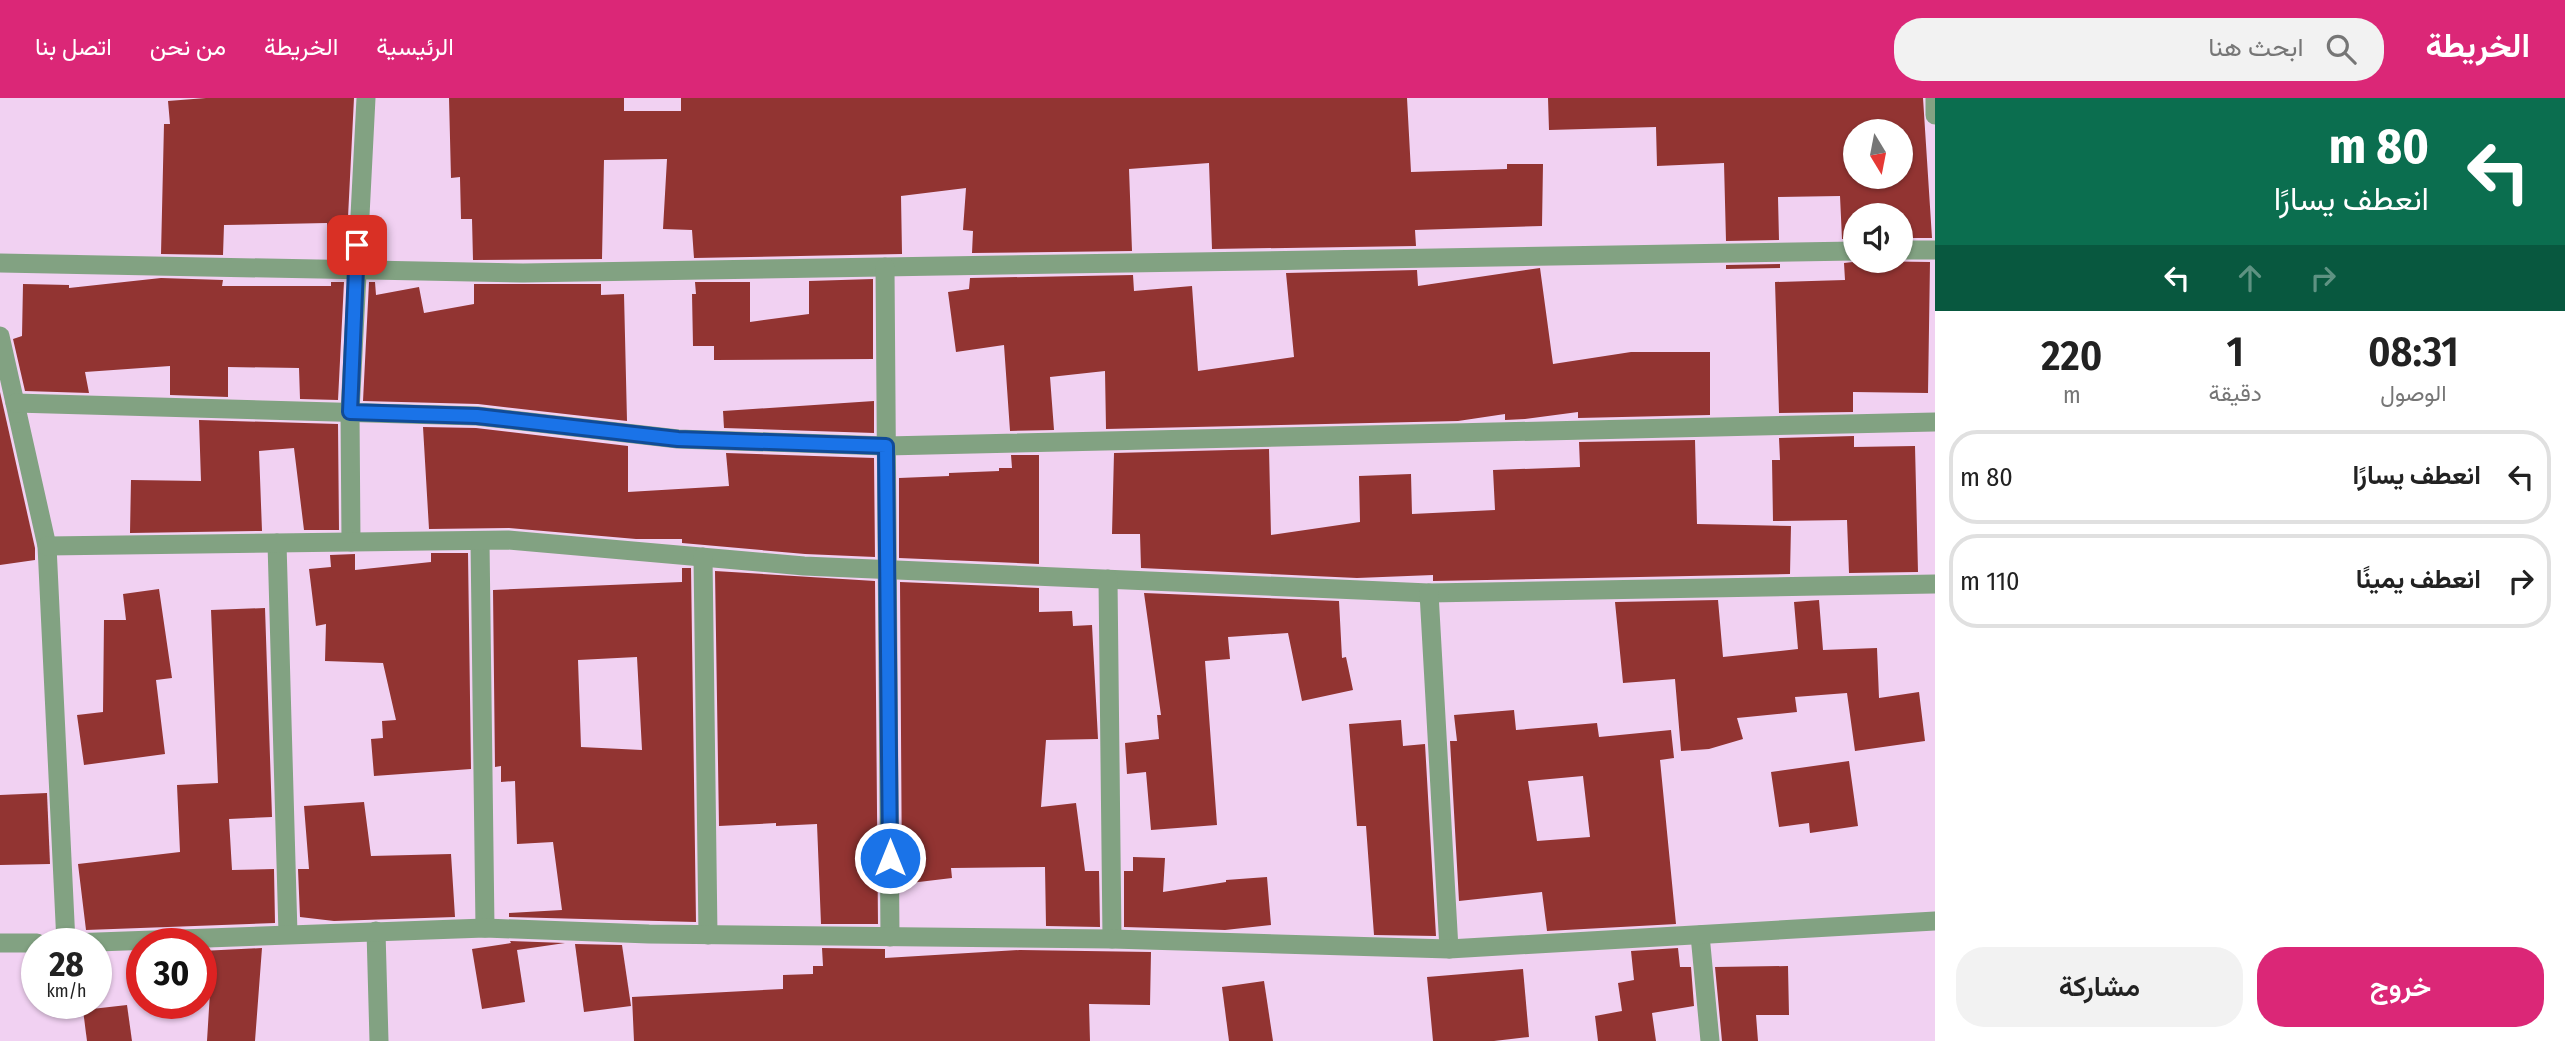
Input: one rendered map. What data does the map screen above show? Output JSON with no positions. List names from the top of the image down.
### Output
{
  "north": "bottom",
  "page": {
    "header": "الخريطة",
    "search": "ابحث هنا",
    "nav": [
      "الرئيسية",
      "الخريطة",
      "من نحن",
      "اتصل بنا"
    ],
    "turn": ["80 m", "انعطف يسارًا"],
    "eta": [
      "08:31",
      "الوصول",
      "1",
      "دقيقة",
      "220",
      "m"
    ],
    "list": [
      {
        "name": "انعطف يسارًا",
        "value": "80 m"
      },
      {
        "name": "انعطف يمينًا",
        "value": "110 m"
      }
    ],
    "speed": "28 km/h",
    "limit": "30",
    "buttons": ["خروج", "مشاركة"]
  }
}
